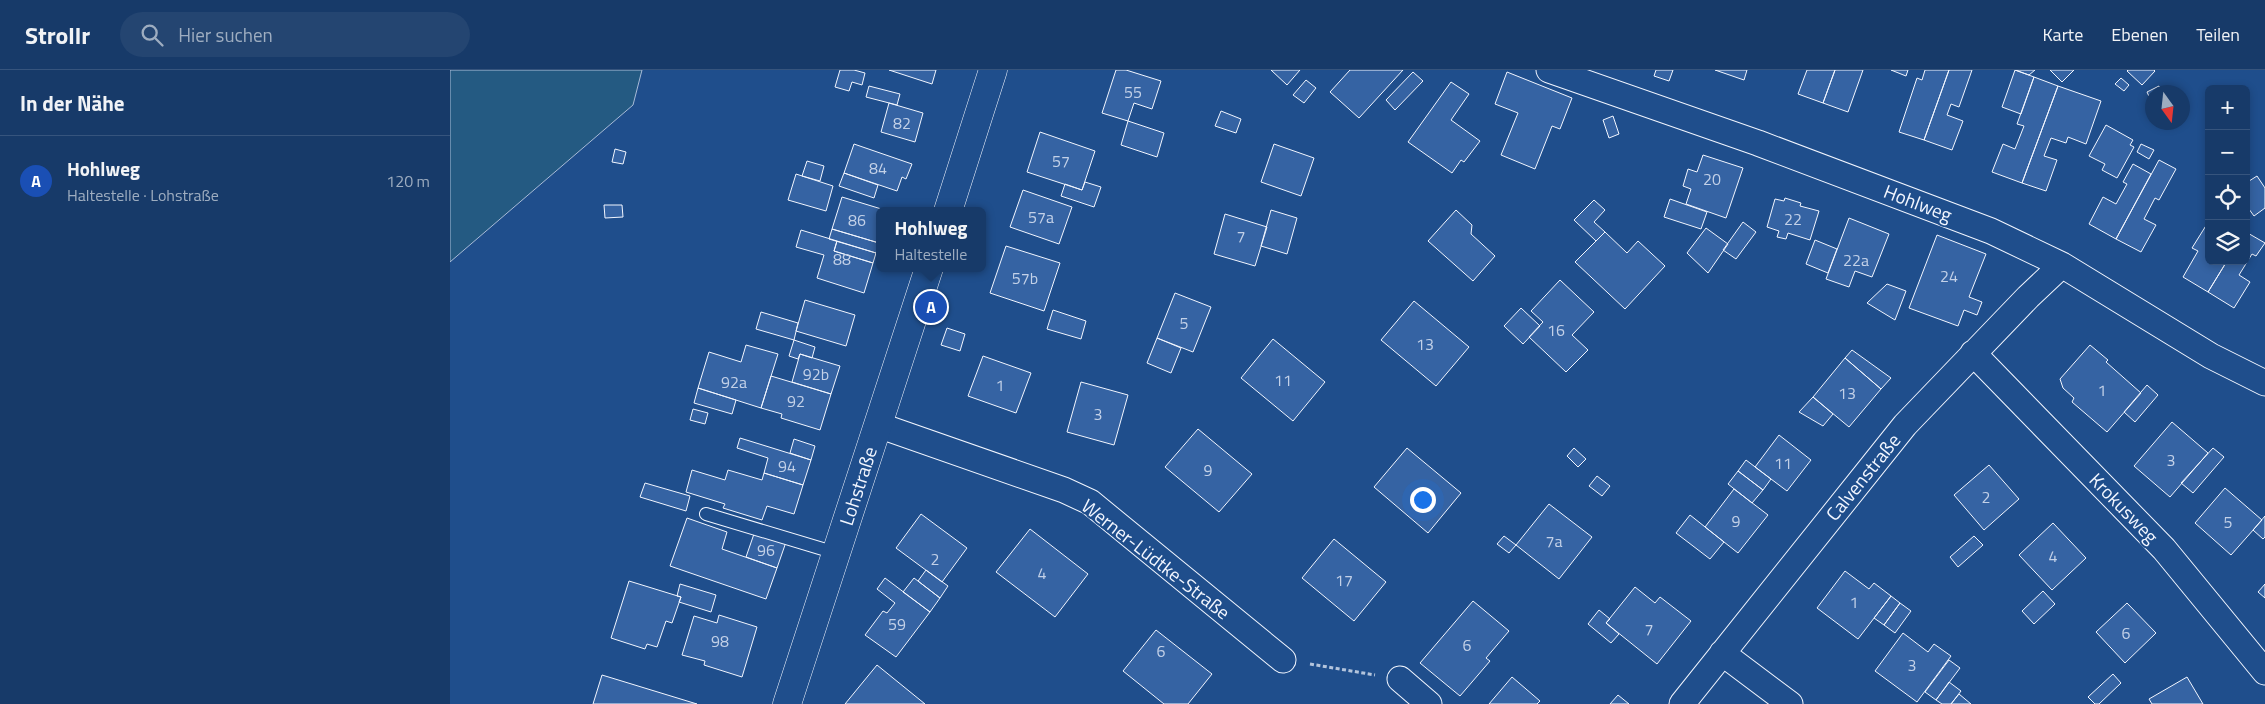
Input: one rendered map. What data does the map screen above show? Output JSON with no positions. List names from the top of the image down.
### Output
{
  "streets": {
    "main road": ["Lohstraße"],
    "street": [
      "Hohlweg",
      "Calvenstraße",
      "Krokusweg",
      "Werner-Lüdtke-Straße"
    ]
  },
  "crossings": [
    ["Hohlweg", "Calvenstraße"],
    ["Calvenstraße", "Krokusweg"],
    ["Lohstraße", "Werner-Lüdtke-Straße"]
  ],
  "house_numbers": [
    "55",
    "82",
    "57",
    "84",
    "20",
    "57a",
    "22",
    "86",
    "7",
    "88",
    "22a",
    "24",
    "57b",
    "5",
    "16",
    "13",
    "92b",
    "11",
    "92a",
    "1",
    "1",
    "13",
    "92",
    "3",
    "3",
    "11",
    "94",
    "9",
    "2",
    "9",
    "5",
    "7a",
    "96",
    "4",
    "2",
    "4",
    "17",
    "1",
    "59",
    "7",
    "6",
    "98",
    "6",
    "6",
    "3"
  ],
  "north": "bottom",
  "page": {
    "header": "Strollr",
    "search": "Hier suchen",
    "nav": ["Karte", "Ebenen", "Teilen"],
    "heading": "In der Nähe",
    "map_buttons": ["+", "−"],
    "list": [
      {
        "mark": "A",
        "name": "Hohlweg",
        "note": "Haltestelle · Lohstraße",
        "value": "120 m"
      }
    ],
    "popup": ["Hohlweg", "Haltestelle"],
    "pins": "A"
  }
}
